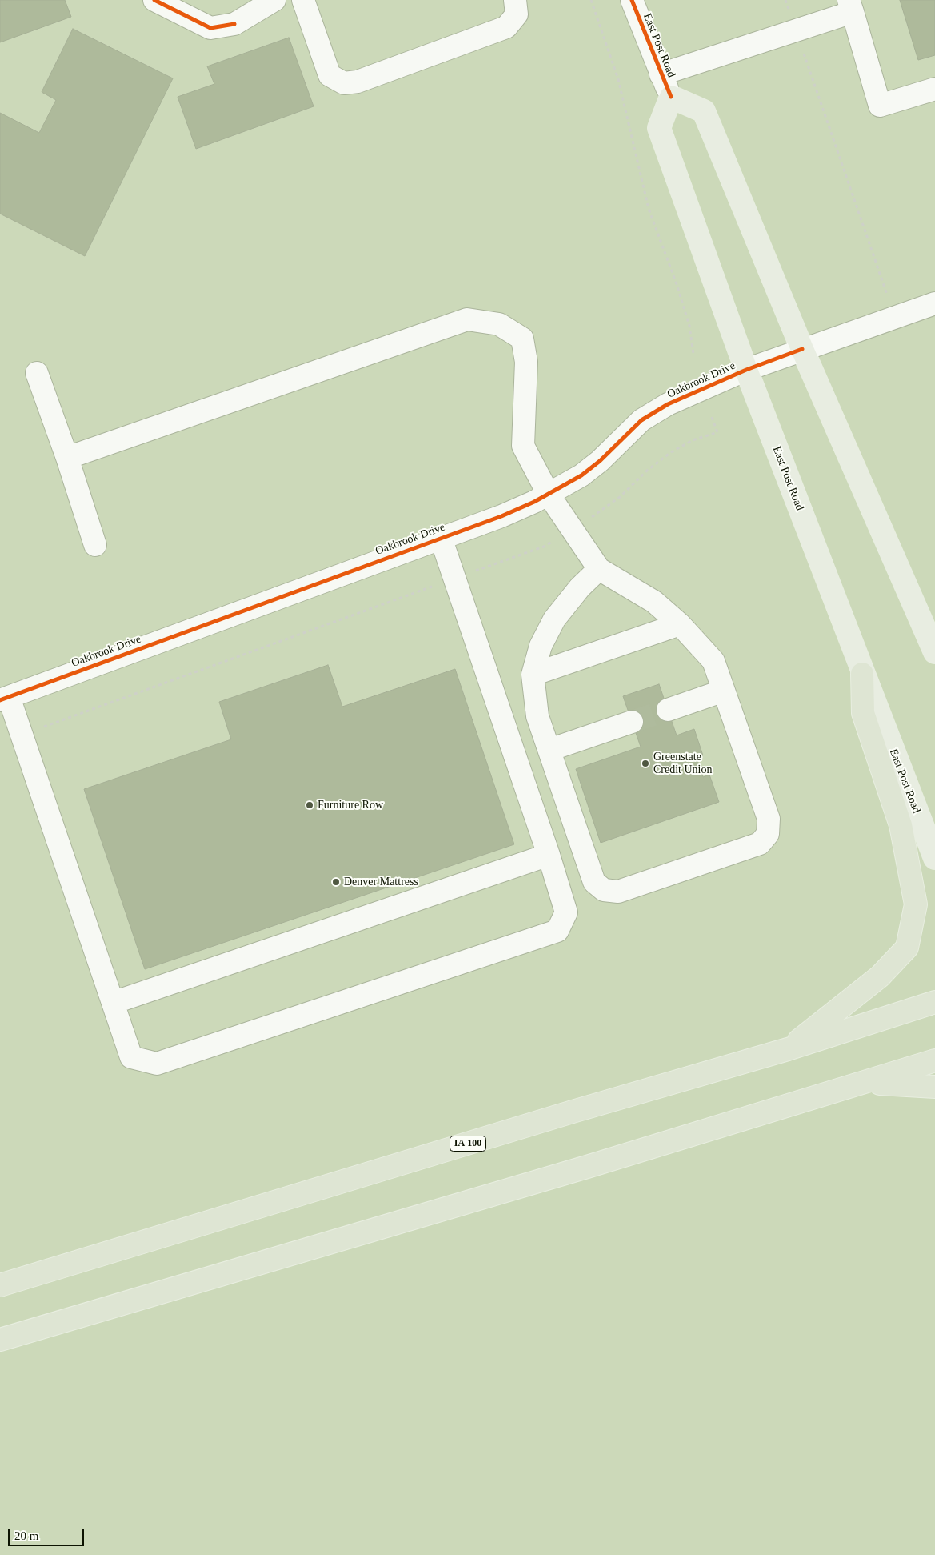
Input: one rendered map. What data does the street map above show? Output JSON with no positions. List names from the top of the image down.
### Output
{
  "streets": {
    "highway": ["IA 100"],
    "main road": ["East Post Road"],
    "street": ["Oakbrook Drive"]
  },
  "crossings": [
    ["East Post Road", "Oakbrook Drive"]
  ],
  "places": ["Greenstate Credit Union", "Furniture Row", "Denver Mattress"],
  "scale_bar": "20 m"
}
